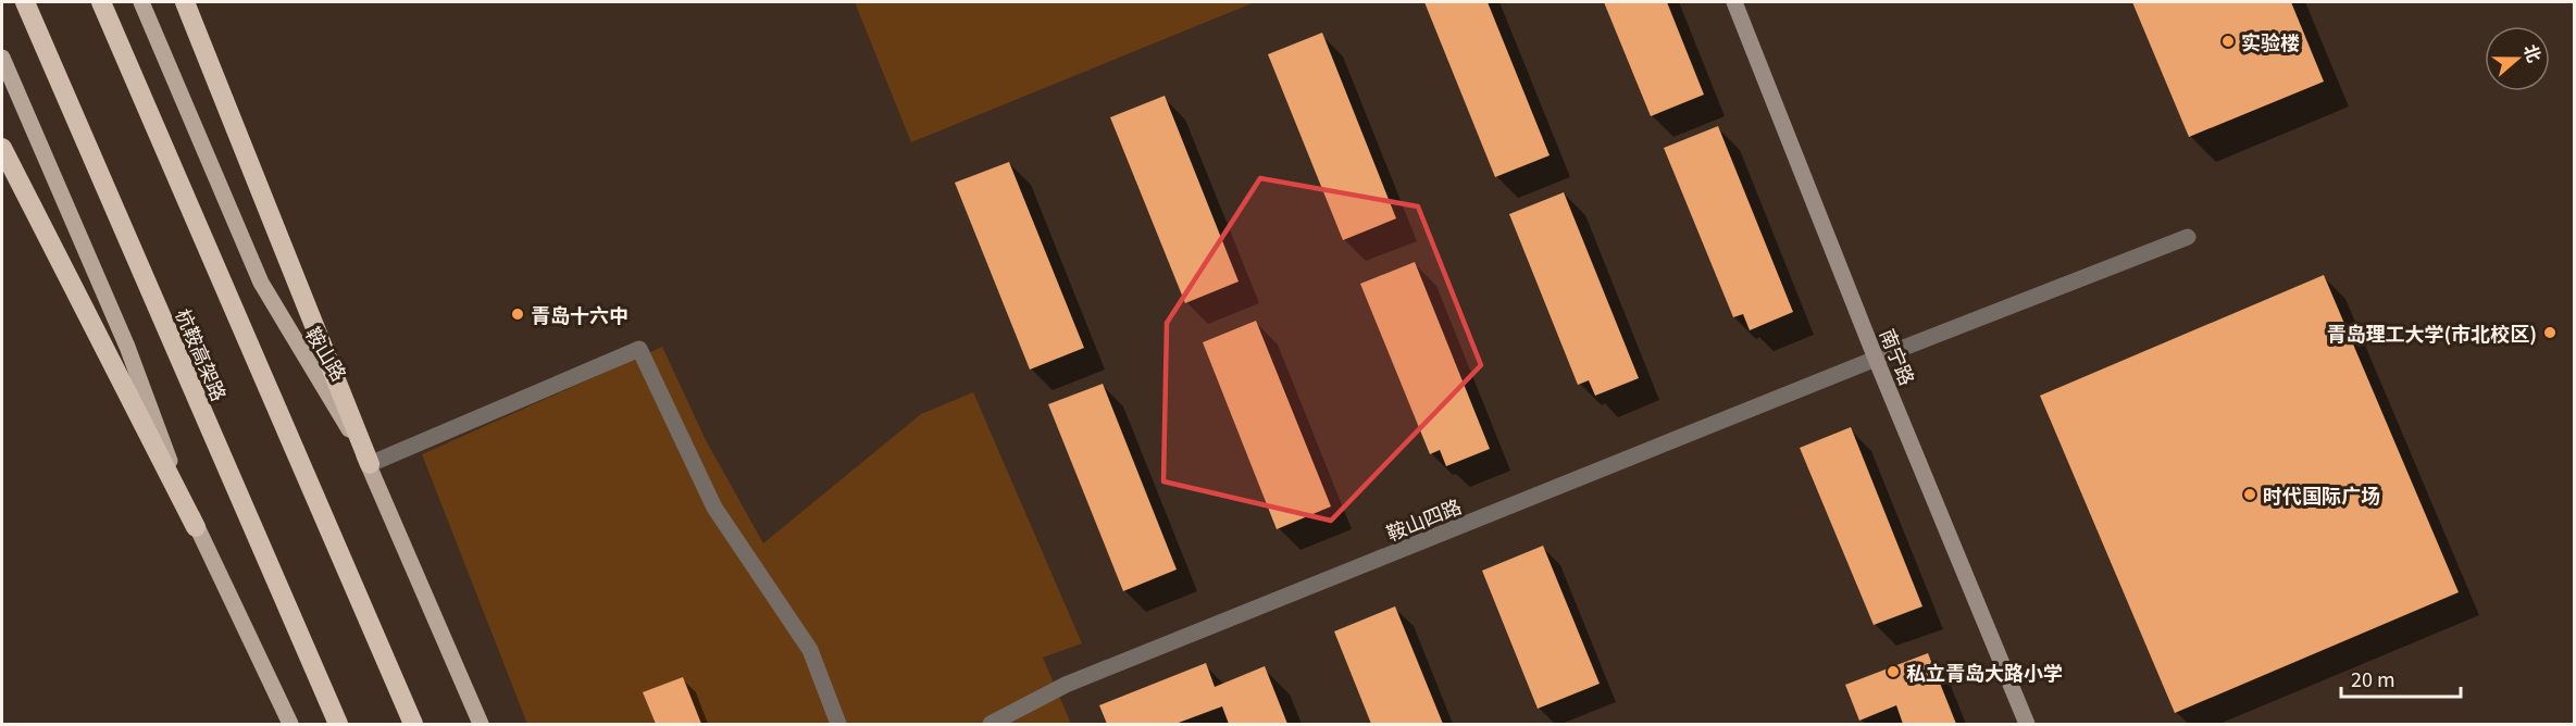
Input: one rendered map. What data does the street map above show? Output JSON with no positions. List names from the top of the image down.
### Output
{
  "streets": {
    "highway": ["杭鞍高架路"],
    "main road": ["鞍山路"],
    "street": ["南宁路", "鞍山四路"]
  },
  "crossings": [
    ["南宁路", "鞍山四路"]
  ],
  "places": [
    "实验楼",
    "青岛十六中",
    "青岛理工大学(市北校区)",
    "时代国际广场",
    "私立青岛大路小学"
  ],
  "scale_bar": "20 m",
  "north": "right"
}
